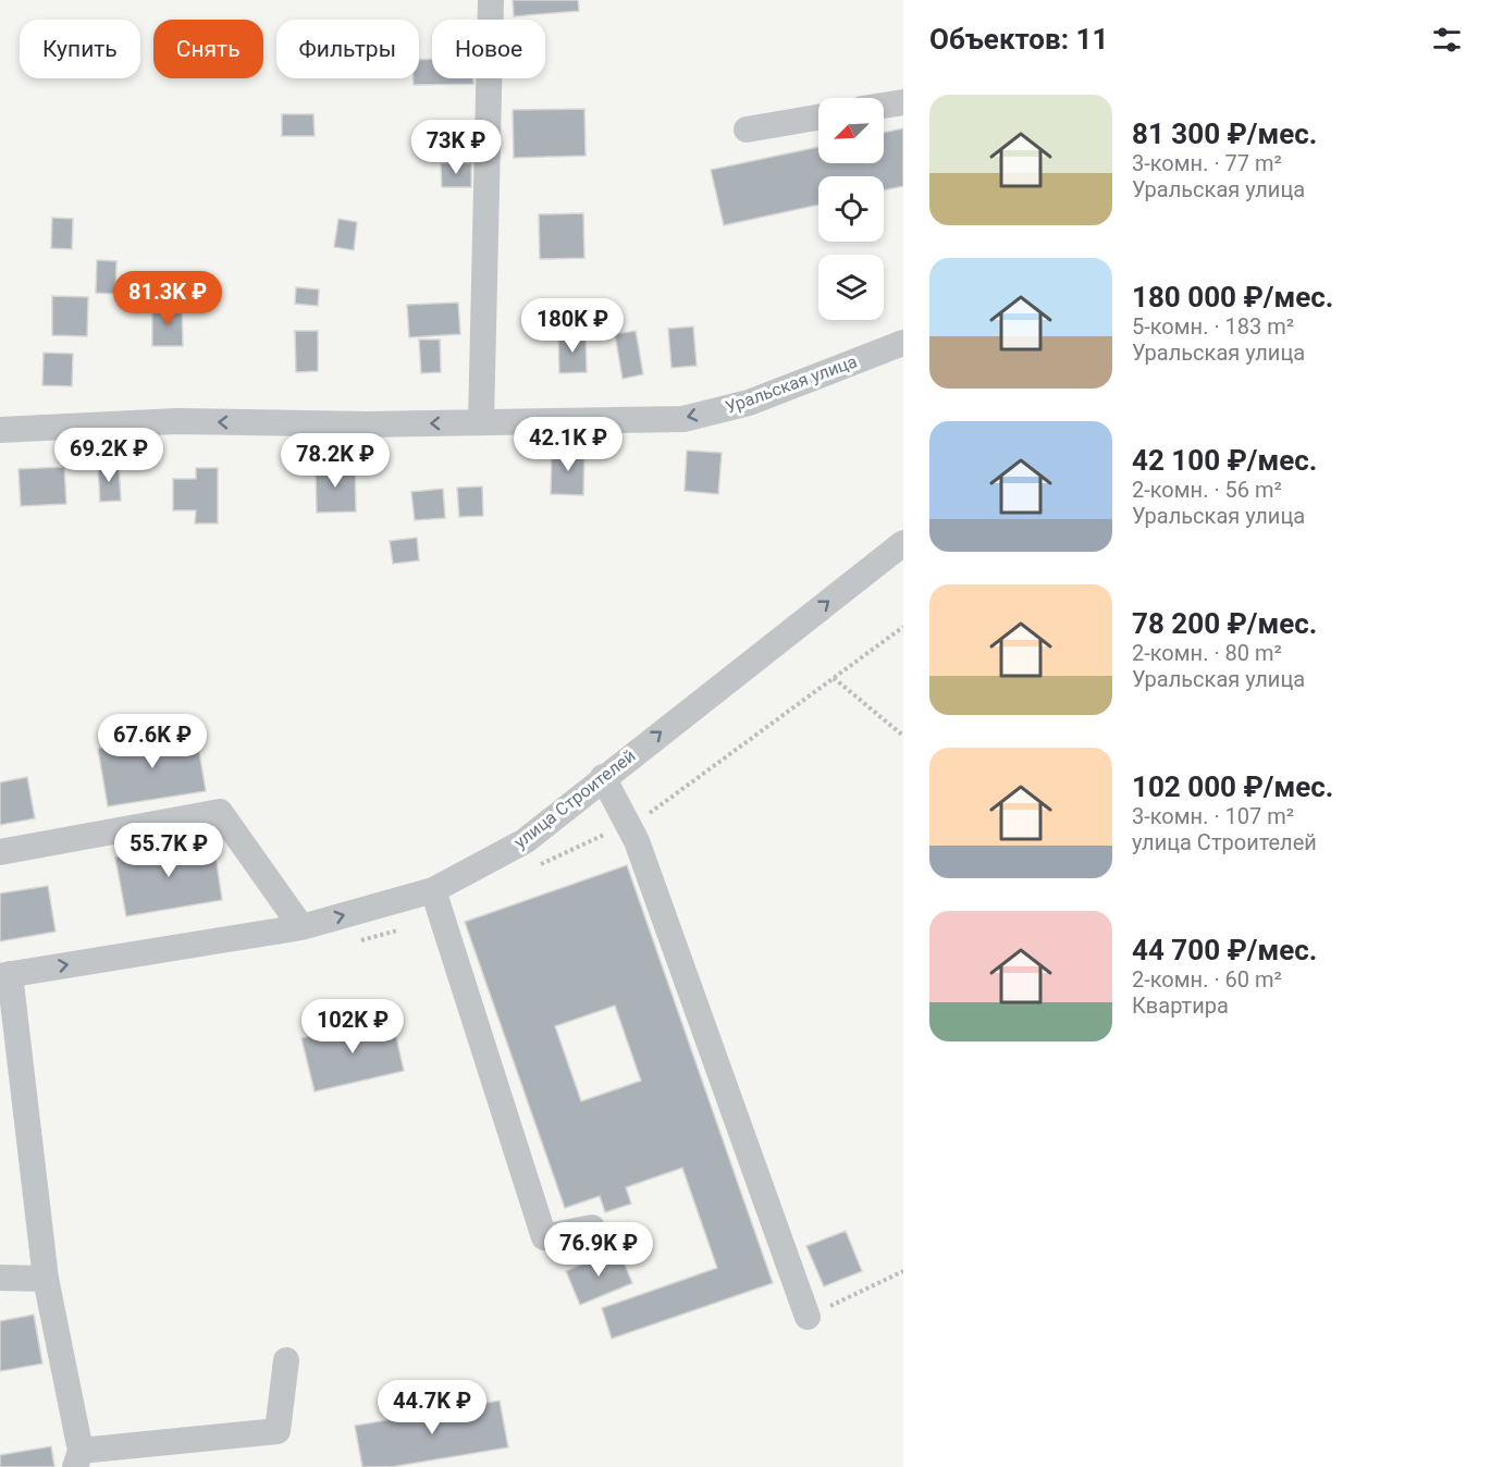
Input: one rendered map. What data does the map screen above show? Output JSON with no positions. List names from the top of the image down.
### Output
{
  "streets": {
    "street": ["Уральская улица", "улица Строителей"]
  },
  "one_way": ["Уральская улица", "улица Строителей"],
  "north": "bottom left",
  "page": {
    "heading": "Объектов: 11",
    "chip": [
      "Купить",
      "Снять",
      "Фильтры",
      "Новое"
    ],
    "list": [
      {
        "name": "81 300 ₽/мес.",
        "note": "3-комн. · 77 m² · Уральская улица"
      },
      {
        "name": "180 000 ₽/мес.",
        "note": "5-комн. · 183 m² · Уральская улица"
      },
      {
        "name": "42 100 ₽/мес.",
        "note": "2-комн. · 56 m² · Уральская улица"
      },
      {
        "name": "78 200 ₽/мес.",
        "note": "2-комн. · 80 m² · Уральская улица"
      },
      {
        "name": "102 000 ₽/мес.",
        "note": "3-комн. · 107 m² · улица Строителей"
      },
      {
        "name": "44 700 ₽/мес.",
        "note": "2-комн. · 60 m² · Квартира"
      }
    ],
    "price": [
      "73K ₽",
      "81.3K ₽",
      "180K ₽",
      "42.1K ₽",
      "69.2K ₽",
      "78.2K ₽",
      "67.6K ₽",
      "55.7K ₽",
      "102K ₽",
      "76.9K ₽",
      "44.7K ₽"
    ]
  }
}
